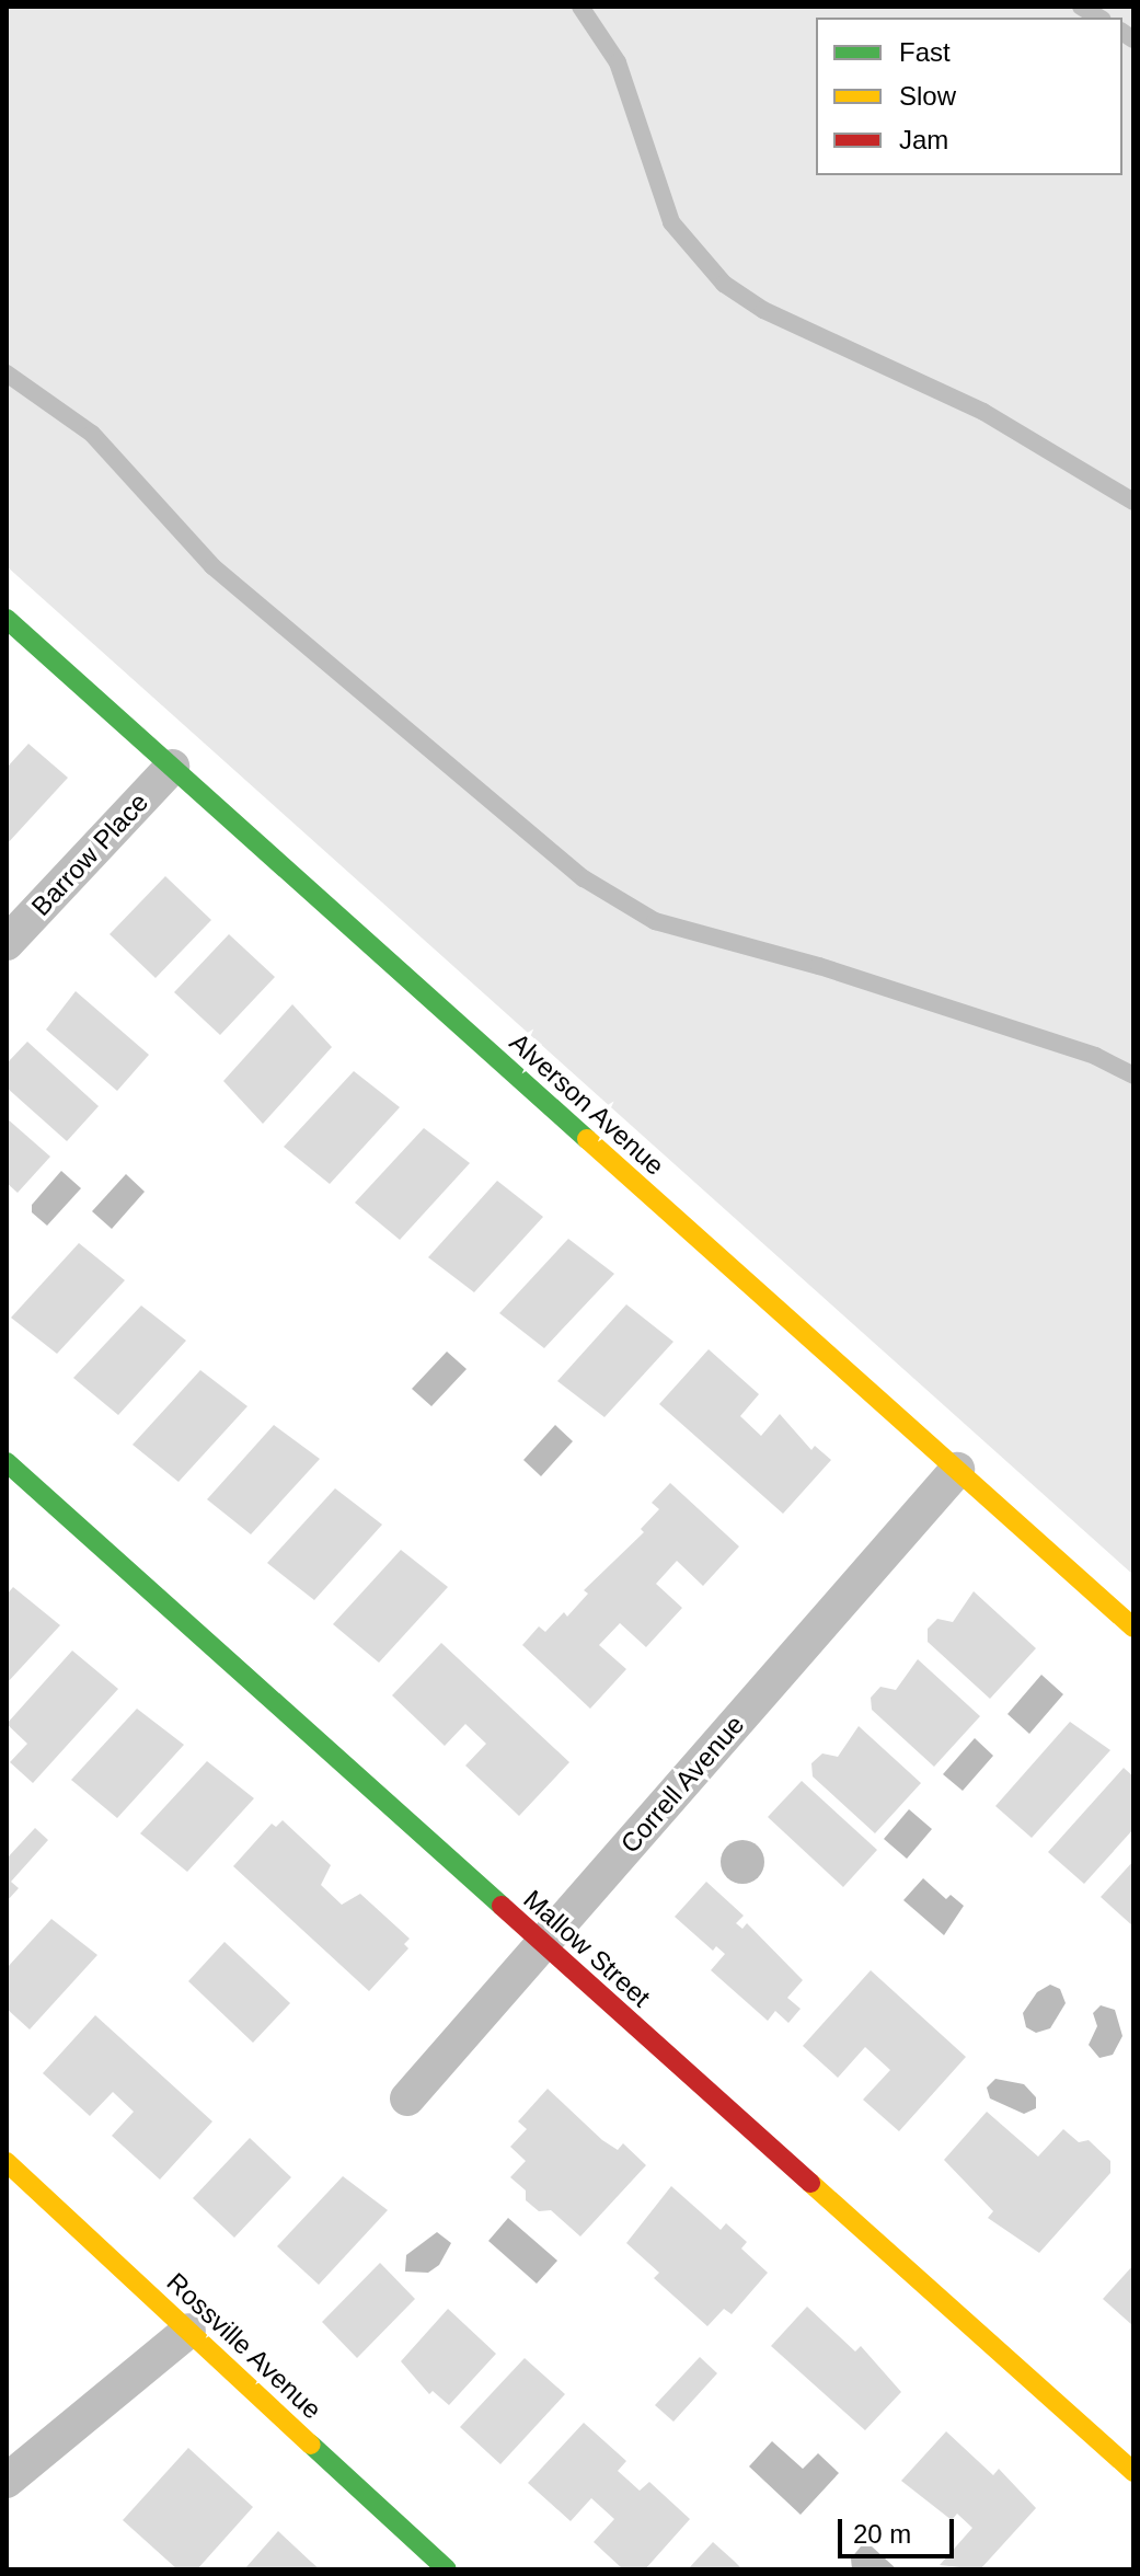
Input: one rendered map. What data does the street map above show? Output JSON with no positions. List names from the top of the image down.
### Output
{
  "streets": {
    "street": [
      "Barrow Place",
      "Alverson Avenue",
      "Correll Avenue",
      "Mallow Street",
      "Rossville Avenue"
    ]
  },
  "crossings": [
    ["Barrow Place", "Alverson Avenue"],
    ["Alverson Avenue", "Correll Avenue"],
    ["Correll Avenue", "Mallow Street"]
  ],
  "legend": ["Fast", "Slow", "Jam"],
  "scale_bar": "20 m"
}
